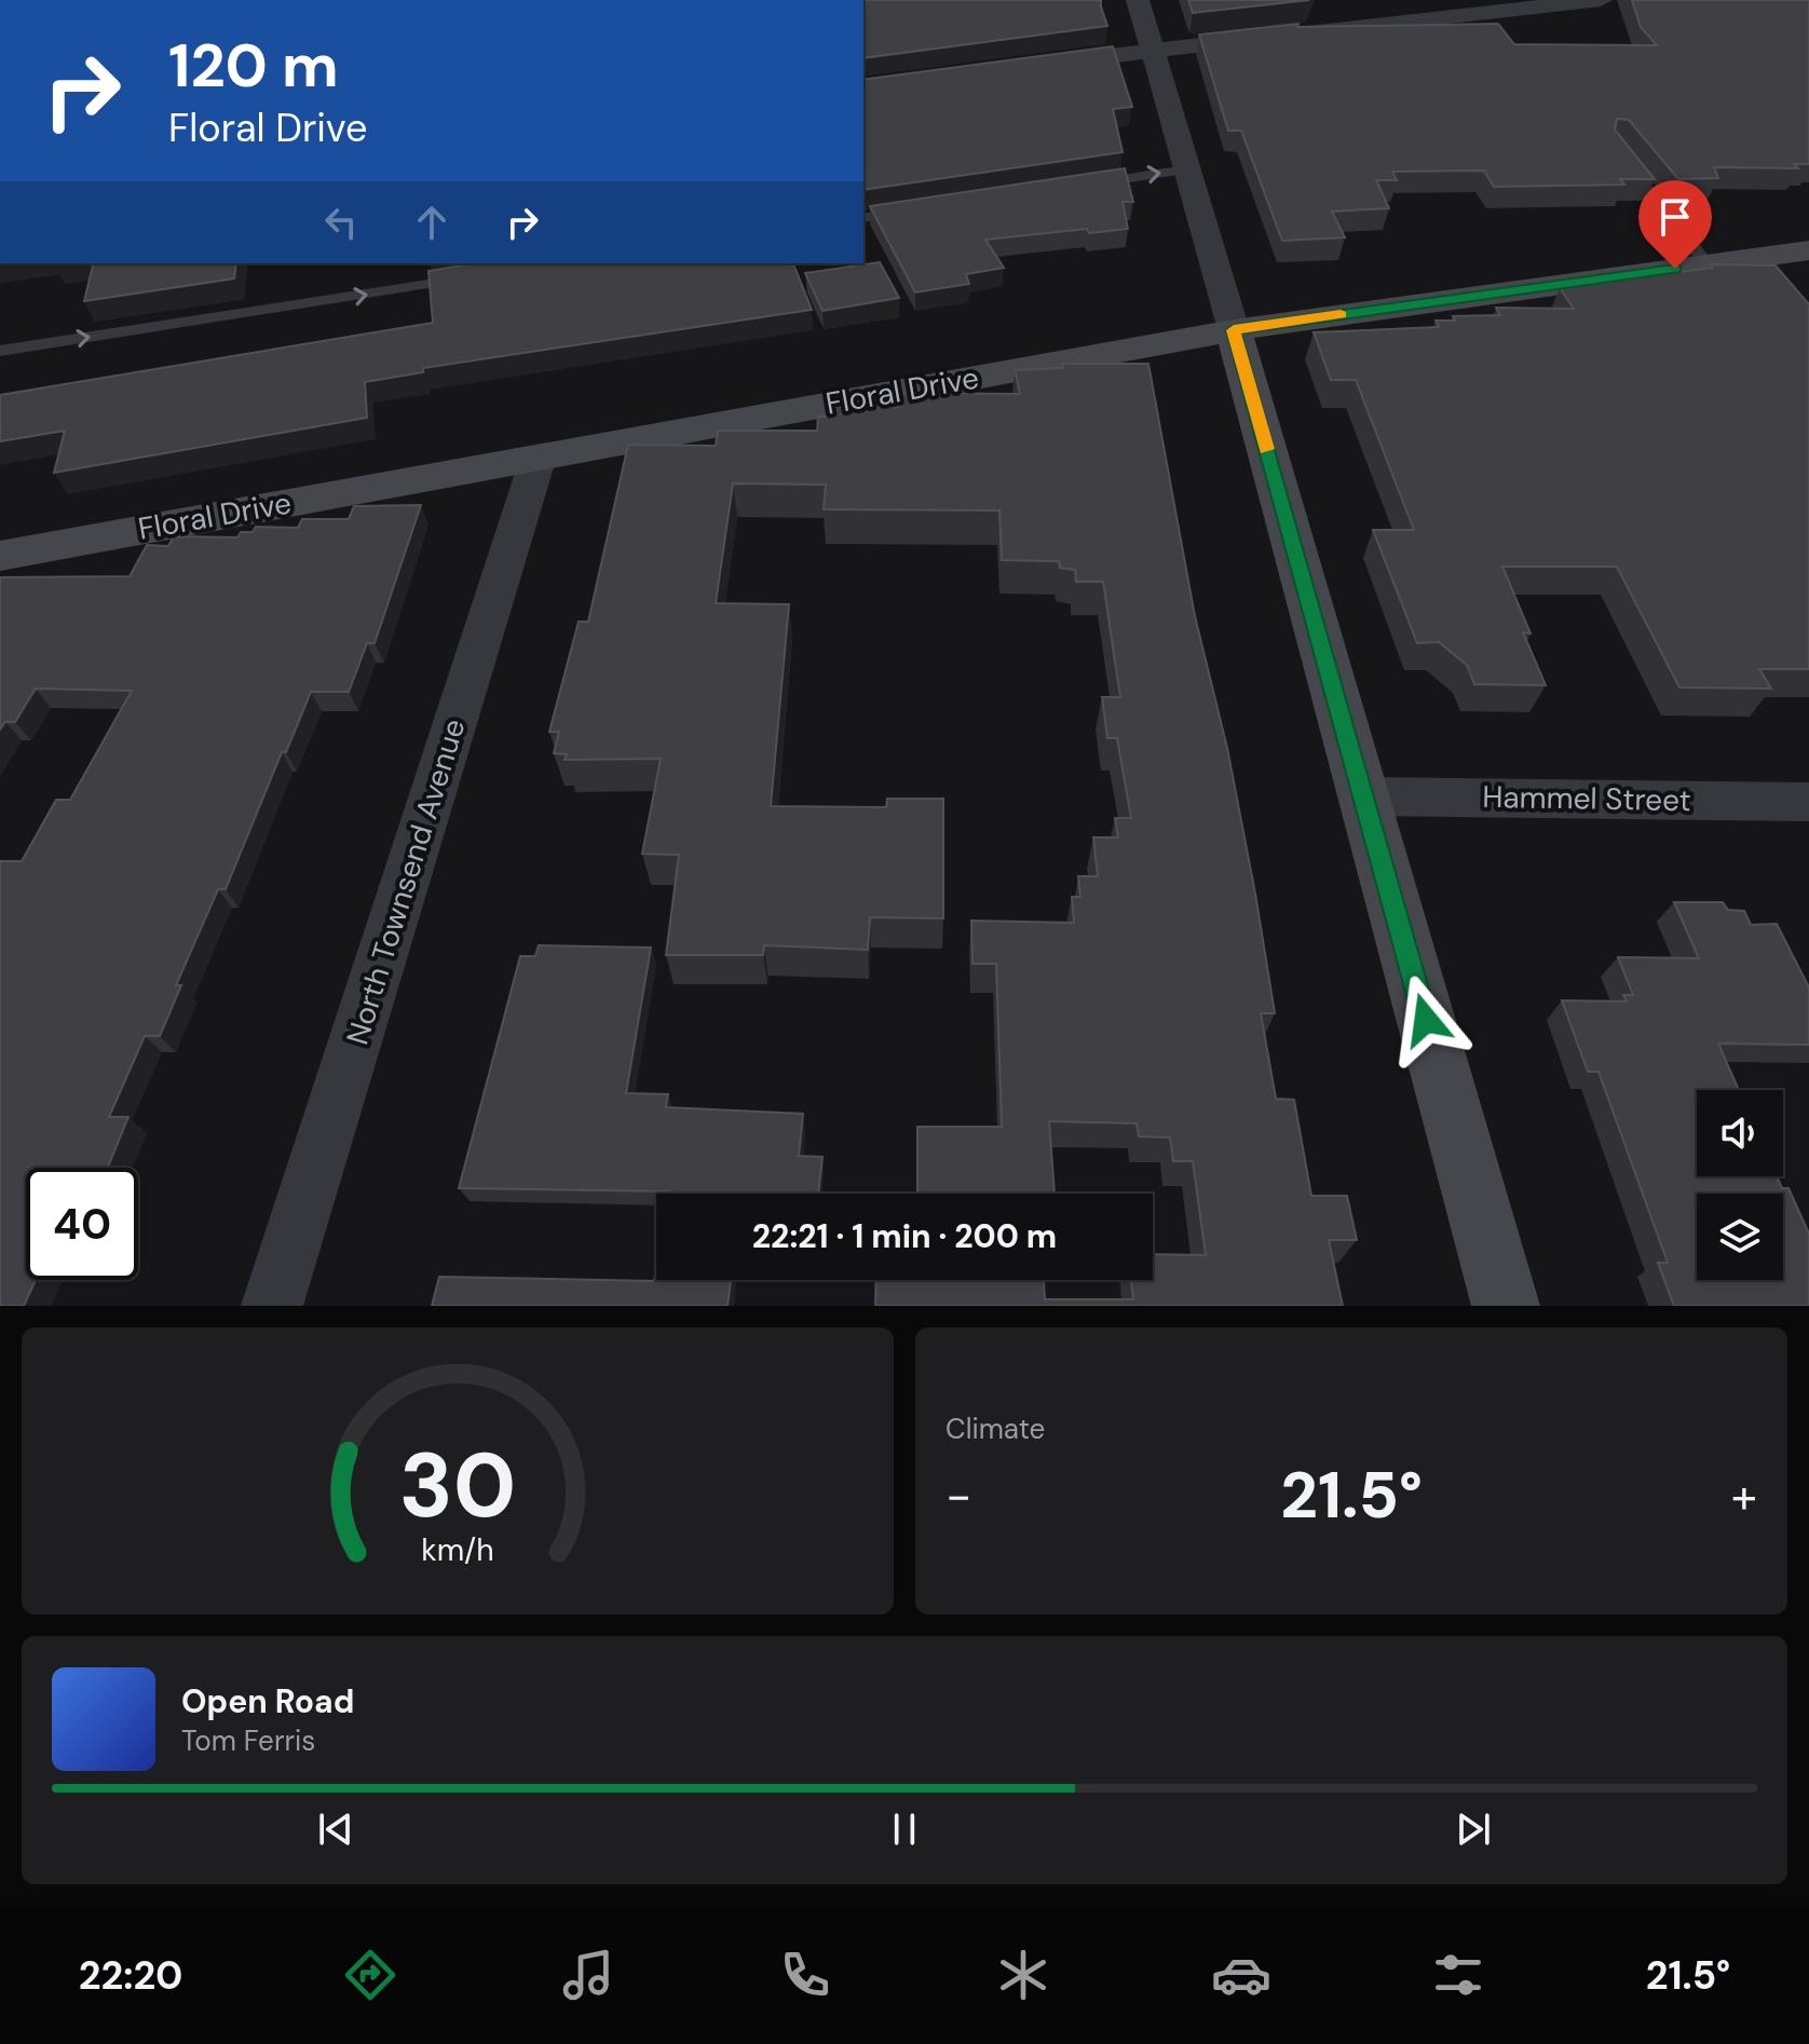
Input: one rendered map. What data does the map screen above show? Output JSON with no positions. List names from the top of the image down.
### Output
{
  "streets": {
    "street": ["Floral Drive", "Hammel Street", "North Townsend Avenue"]
  },
  "crossings": [
    ["Floral Drive", "North Townsend Avenue"]
  ],
  "page": {
    "turn": ["120 m", "Floral Drive"],
    "limit": "40",
    "trip": "22:21 · 1 min · 200 m",
    "tile": "Climate",
    "heat": ["−", "21.5°", "+"],
    "song": ["Open Road", "Tom Ferris"],
    "tabs": ["22:20", "21.5°"],
    "gauge": ["30", "km/h"]
  }
}
